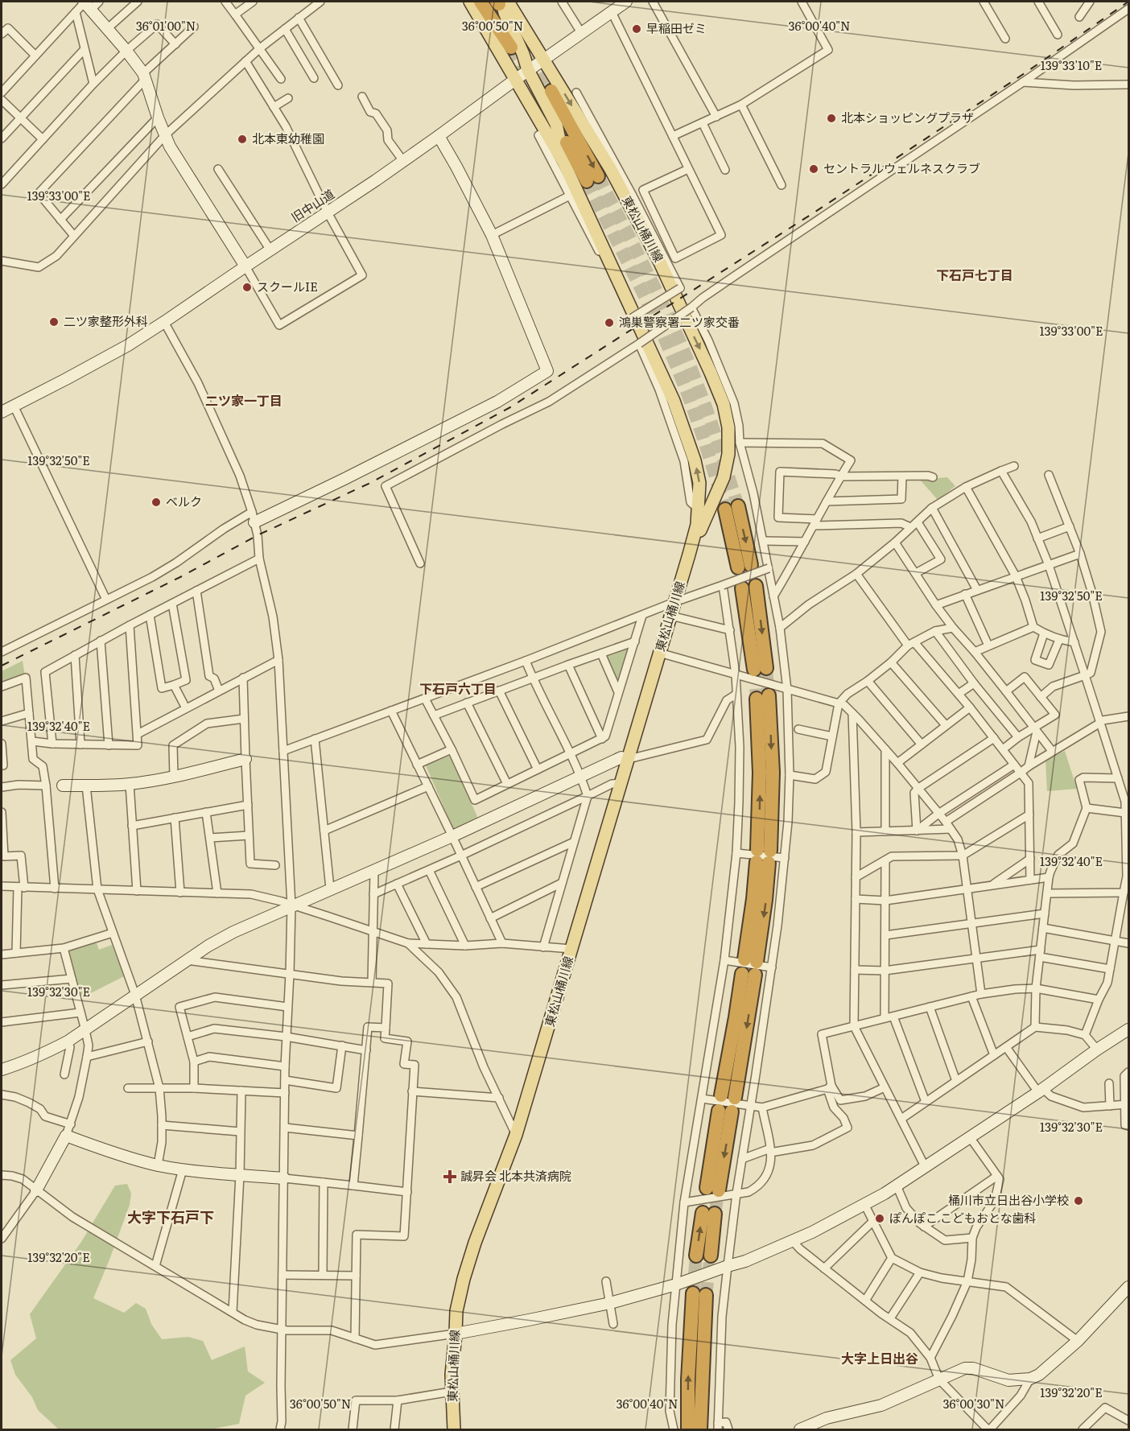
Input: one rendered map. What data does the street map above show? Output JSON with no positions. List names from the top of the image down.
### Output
{
  "streets": {
    "main road": ["東松山桶川線"],
    "street": ["旧中山道"]
  },
  "crossings": [
    ["旧中山道", "東松山桶川線"]
  ],
  "districts": [
    "下石戸七丁目",
    "二ツ家一丁目",
    "下石戸六丁目",
    "大字下石戸下",
    "大字上日出谷"
  ],
  "places": {
    "other": [
      "早稲田ゼミ",
      "北本ショッピングプラザ",
      "北本東幼稚園",
      "セントラルウェルネスクラブ",
      "スクールIE",
      "二ツ家整形外科",
      "鴻巣警察署二ツ家交番",
      "ベルク",
      "桶川市立日出谷小学校",
      "ぽんぽこ こどもおとな歯科"
    ],
    "health": ["誠昇会 北本共済病院"]
  },
  "coordinates": [
    "36°01'00\"N",
    "36°00'50\"N",
    "36°00'40\"N",
    "139°33'10\"E",
    "139°33'00\"E",
    "139°32'50\"E",
    "139°32'40\"E",
    "139°32'30\"E",
    "139°32'20\"E",
    "36°00'30\"N"
  ]
}
